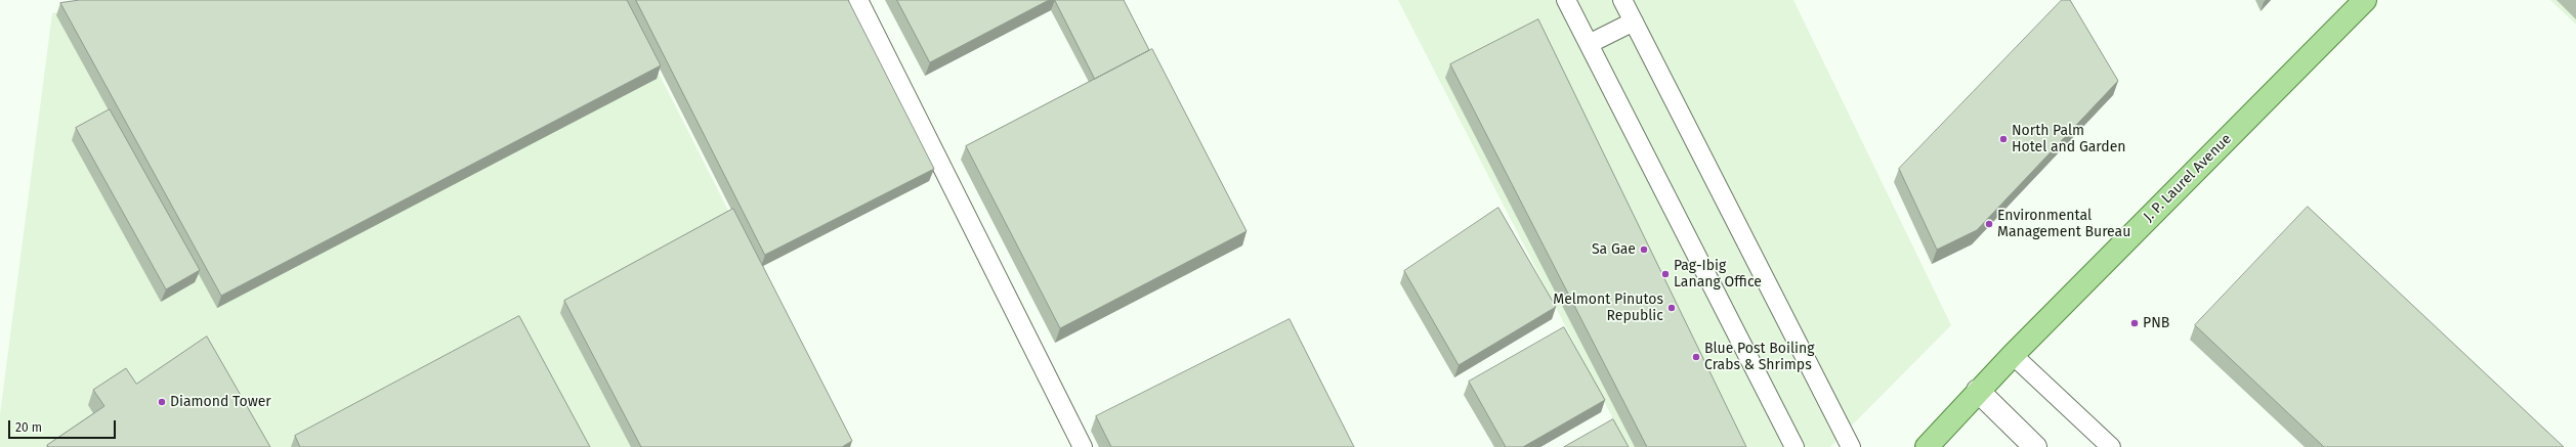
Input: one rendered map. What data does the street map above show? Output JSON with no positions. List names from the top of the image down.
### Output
{
  "streets": {
    "main road": ["J. P. Laurel Avenue"]
  },
  "places": [
    "North Palm Hotel and Garden",
    "Environmental Management Bureau",
    "Sa Gae",
    "Pag-Ibig Lanang Office",
    "Melmont Pinutos Republic",
    "PNB",
    "Blue Post Boiling Crabs & Shrimps",
    "Diamond Tower"
  ],
  "scale_bar": "20 m"
}
